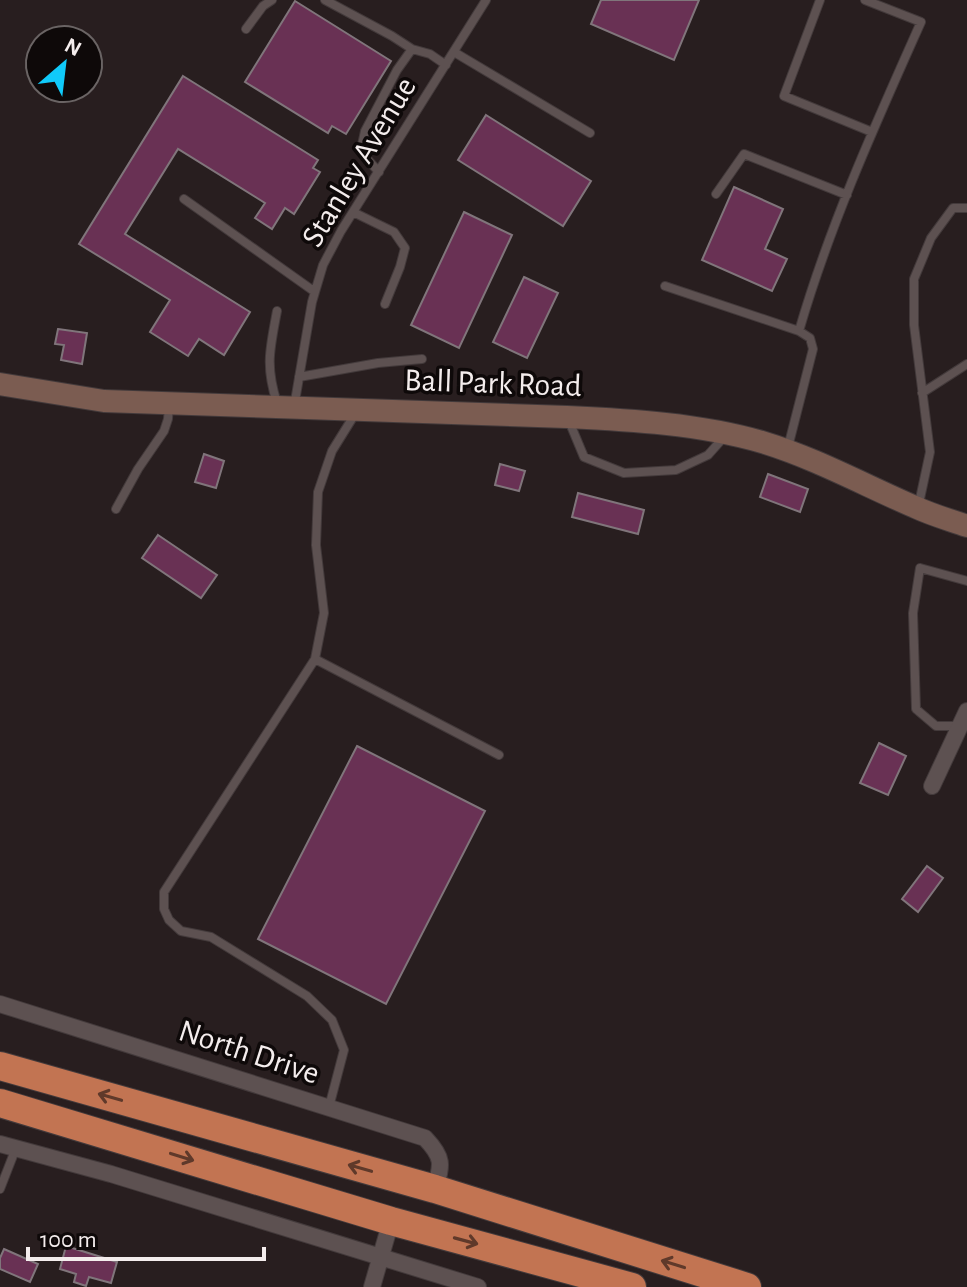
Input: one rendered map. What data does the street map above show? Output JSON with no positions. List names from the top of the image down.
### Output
{
  "streets": {
    "street": ["Ball Park Road", "North Drive"],
    "lane": ["Stanley Avenue"]
  },
  "crossings": [
    ["Stanley Avenue", "Ball Park Road"]
  ],
  "scale_bar": "100 m",
  "north": "top right"
}
